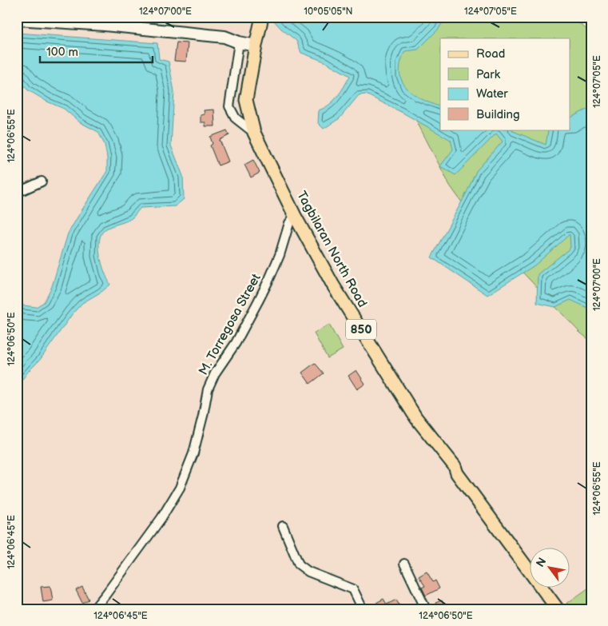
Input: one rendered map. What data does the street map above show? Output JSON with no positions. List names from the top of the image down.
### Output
{
  "streets": {
    "main road": ["Tagbilaran North Road", "850"],
    "street": ["M. Torregosa Street"]
  },
  "crossings": [
    ["Tagbilaran North Road", "M. Torregosa Street"]
  ],
  "legend": [
    "Road",
    "Park",
    "Water",
    "Building"
  ],
  "scale_bar": "100 m",
  "north": "top left",
  "coordinates": [
    "124°07'00\"E",
    "10°05'05\"N",
    "124°07'05\"E",
    "124°06'55\"E",
    "124°06'50\"E",
    "124°06'45\"E"
  ]
}
